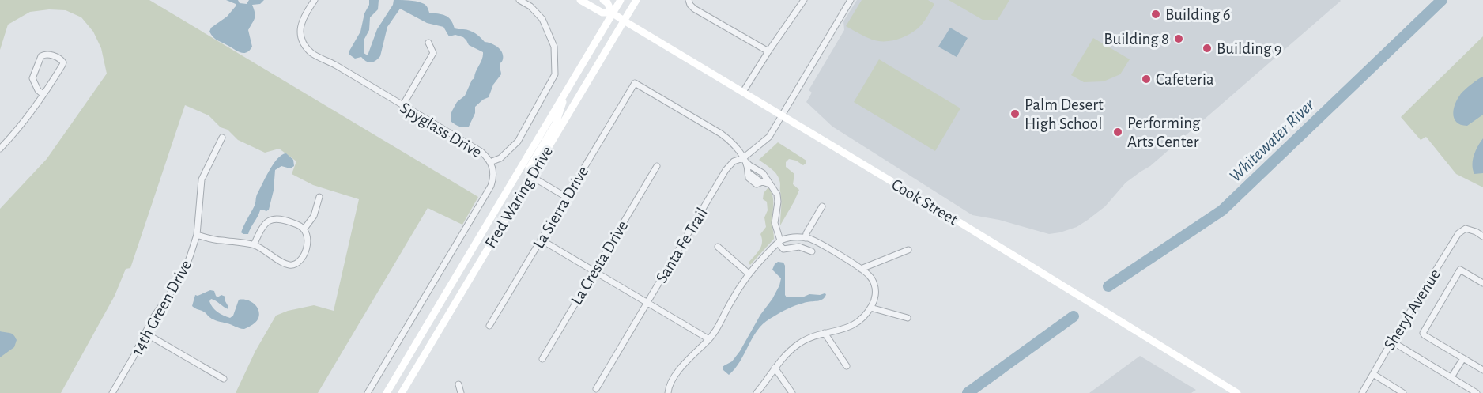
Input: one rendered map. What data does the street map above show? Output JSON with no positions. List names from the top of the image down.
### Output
{
  "streets": {
    "main road": ["Fred Waring Drive", "Cook Street"],
    "street": [
      "Spyglass Drive",
      "La Sierra Drive",
      "Santa Fe Trail",
      "La Cresta Drive",
      "14th Green Drive",
      "Sheryl Avenue"
    ]
  },
  "crossings": [
    ["Fred Waring Drive", "Cook Street"],
    ["Cook Street", "Santa Fe Trail"],
    ["La Sierra Drive", "Santa Fe Trail"]
  ],
  "water": ["Whitewater River"],
  "places": [
    "Building 6",
    "Building 8",
    "Building 9",
    "Cafeteria",
    "Palm Desert High School",
    "Performing Arts Center"
  ]
}
